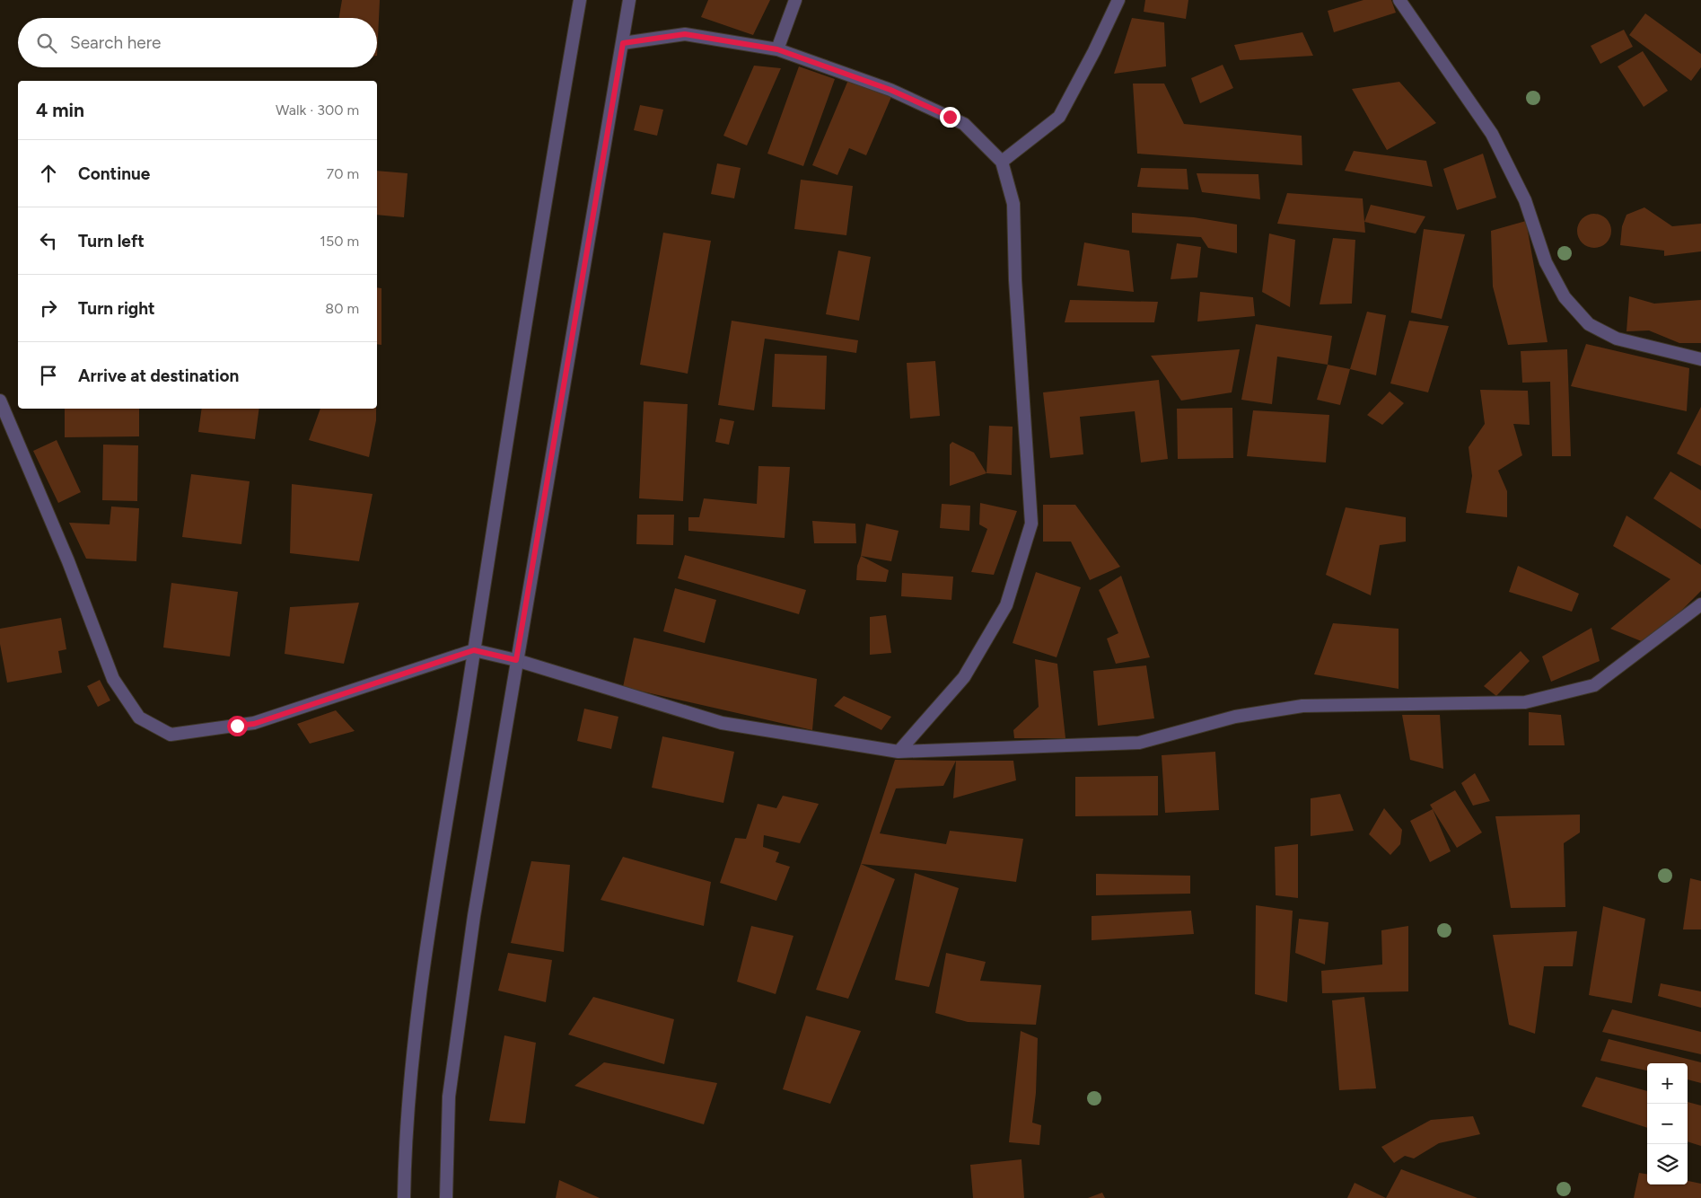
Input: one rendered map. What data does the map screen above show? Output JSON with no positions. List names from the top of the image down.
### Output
{
  "page": {
    "search": "Search here",
    "heading": ["4 min", "Walk · 300 m"],
    "list": [
      ["Continue", "70 m"],
      ["Turn left", "150 m"],
      ["Turn right", "80 m"],
      "Arrive at destination"
    ],
    "map_buttons": ["+", "−"]
  }
}
